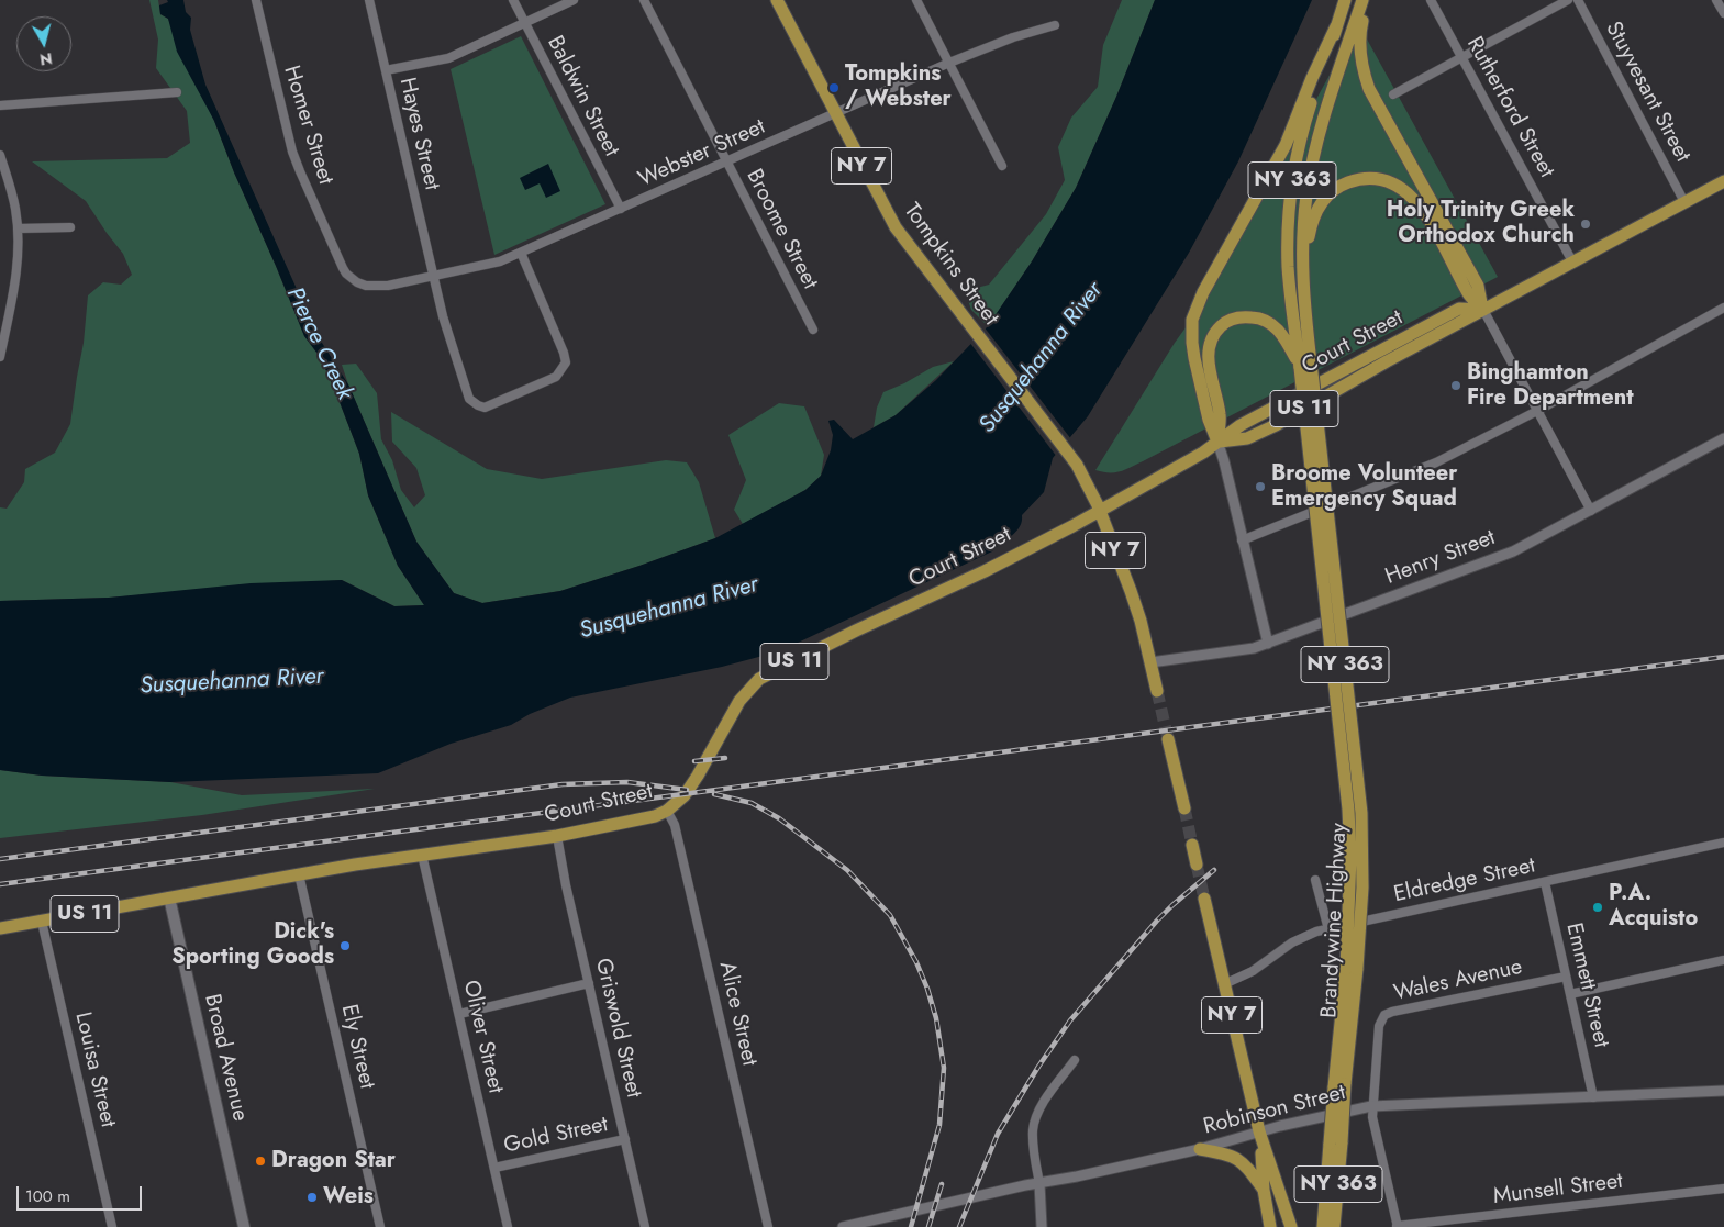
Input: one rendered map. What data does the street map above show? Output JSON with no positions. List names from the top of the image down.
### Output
{
  "streets": {
    "main road": [
      "NY 7",
      "NY 363",
      "Tompkins Street",
      "Court Street",
      "US 11",
      "Brandywine Highway",
      "Broad Avenue"
    ],
    "street": [
      "Stuyvesant Street",
      "Baldwin Street",
      "Rutherford Street",
      "Homer Street",
      "Hayes Street",
      "Webster Street",
      "Broome Street",
      "Henry Street",
      "Eldredge Street",
      "Wales Avenue",
      "Emmett Street",
      "Alice Street",
      "Griswold Street",
      "Oliver Street",
      "Ely Street",
      "Louisa Street",
      "Robinson Street",
      "Gold Street",
      "Munsell Street"
    ]
  },
  "crossings": [
    ["Stuyvesant Street", "Court Street"],
    ["Baldwin Street", "Webster Street"],
    ["Rutherford Street", "Court Street"],
    ["Homer Street", "Webster Street"],
    ["Hayes Street", "Webster Street"],
    ["Webster Street", "Broome Street"],
    ["Webster Street", "Tompkins Street"],
    ["NY 7", "Tompkins Street"],
    ["NY 7", "Court Street"],
    ["NY 7", "Henry Street"],
    ["NY 7", "Eldredge Street"],
    ["NY 7", "Robinson Street"],
    ["Tompkins Street", "Court Street"],
    ["Court Street", "Alice Street"],
    ["Court Street", "Griswold Street"],
    ["Court Street", "Oliver Street"],
    ["Court Street", "Ely Street"],
    ["Court Street", "Broad Avenue"],
    ["Court Street", "Louisa Street"],
    ["Eldredge Street", "Emmett Street"],
    ["Wales Avenue", "Emmett Street"],
    ["Wales Avenue", "Robinson Street"],
    ["Emmett Street", "Robinson Street"],
    ["Griswold Street", "Gold Street"],
    ["Oliver Street", "Gold Street"]
  ],
  "water": ["Pierce Creek", "Susquehanna River"],
  "places": [
    "Tompkins / Webster",
    "Holy Trinity Greek Orthodox Church",
    "Binghamton Fire Department",
    "Broome Volunteer Emergency Squad",
    "P.A. Acquisto",
    "Dick's Sporting Goods",
    "Dragon Star",
    "Weis"
  ],
  "scale_bar": "100 m",
  "north": "bottom"
}
